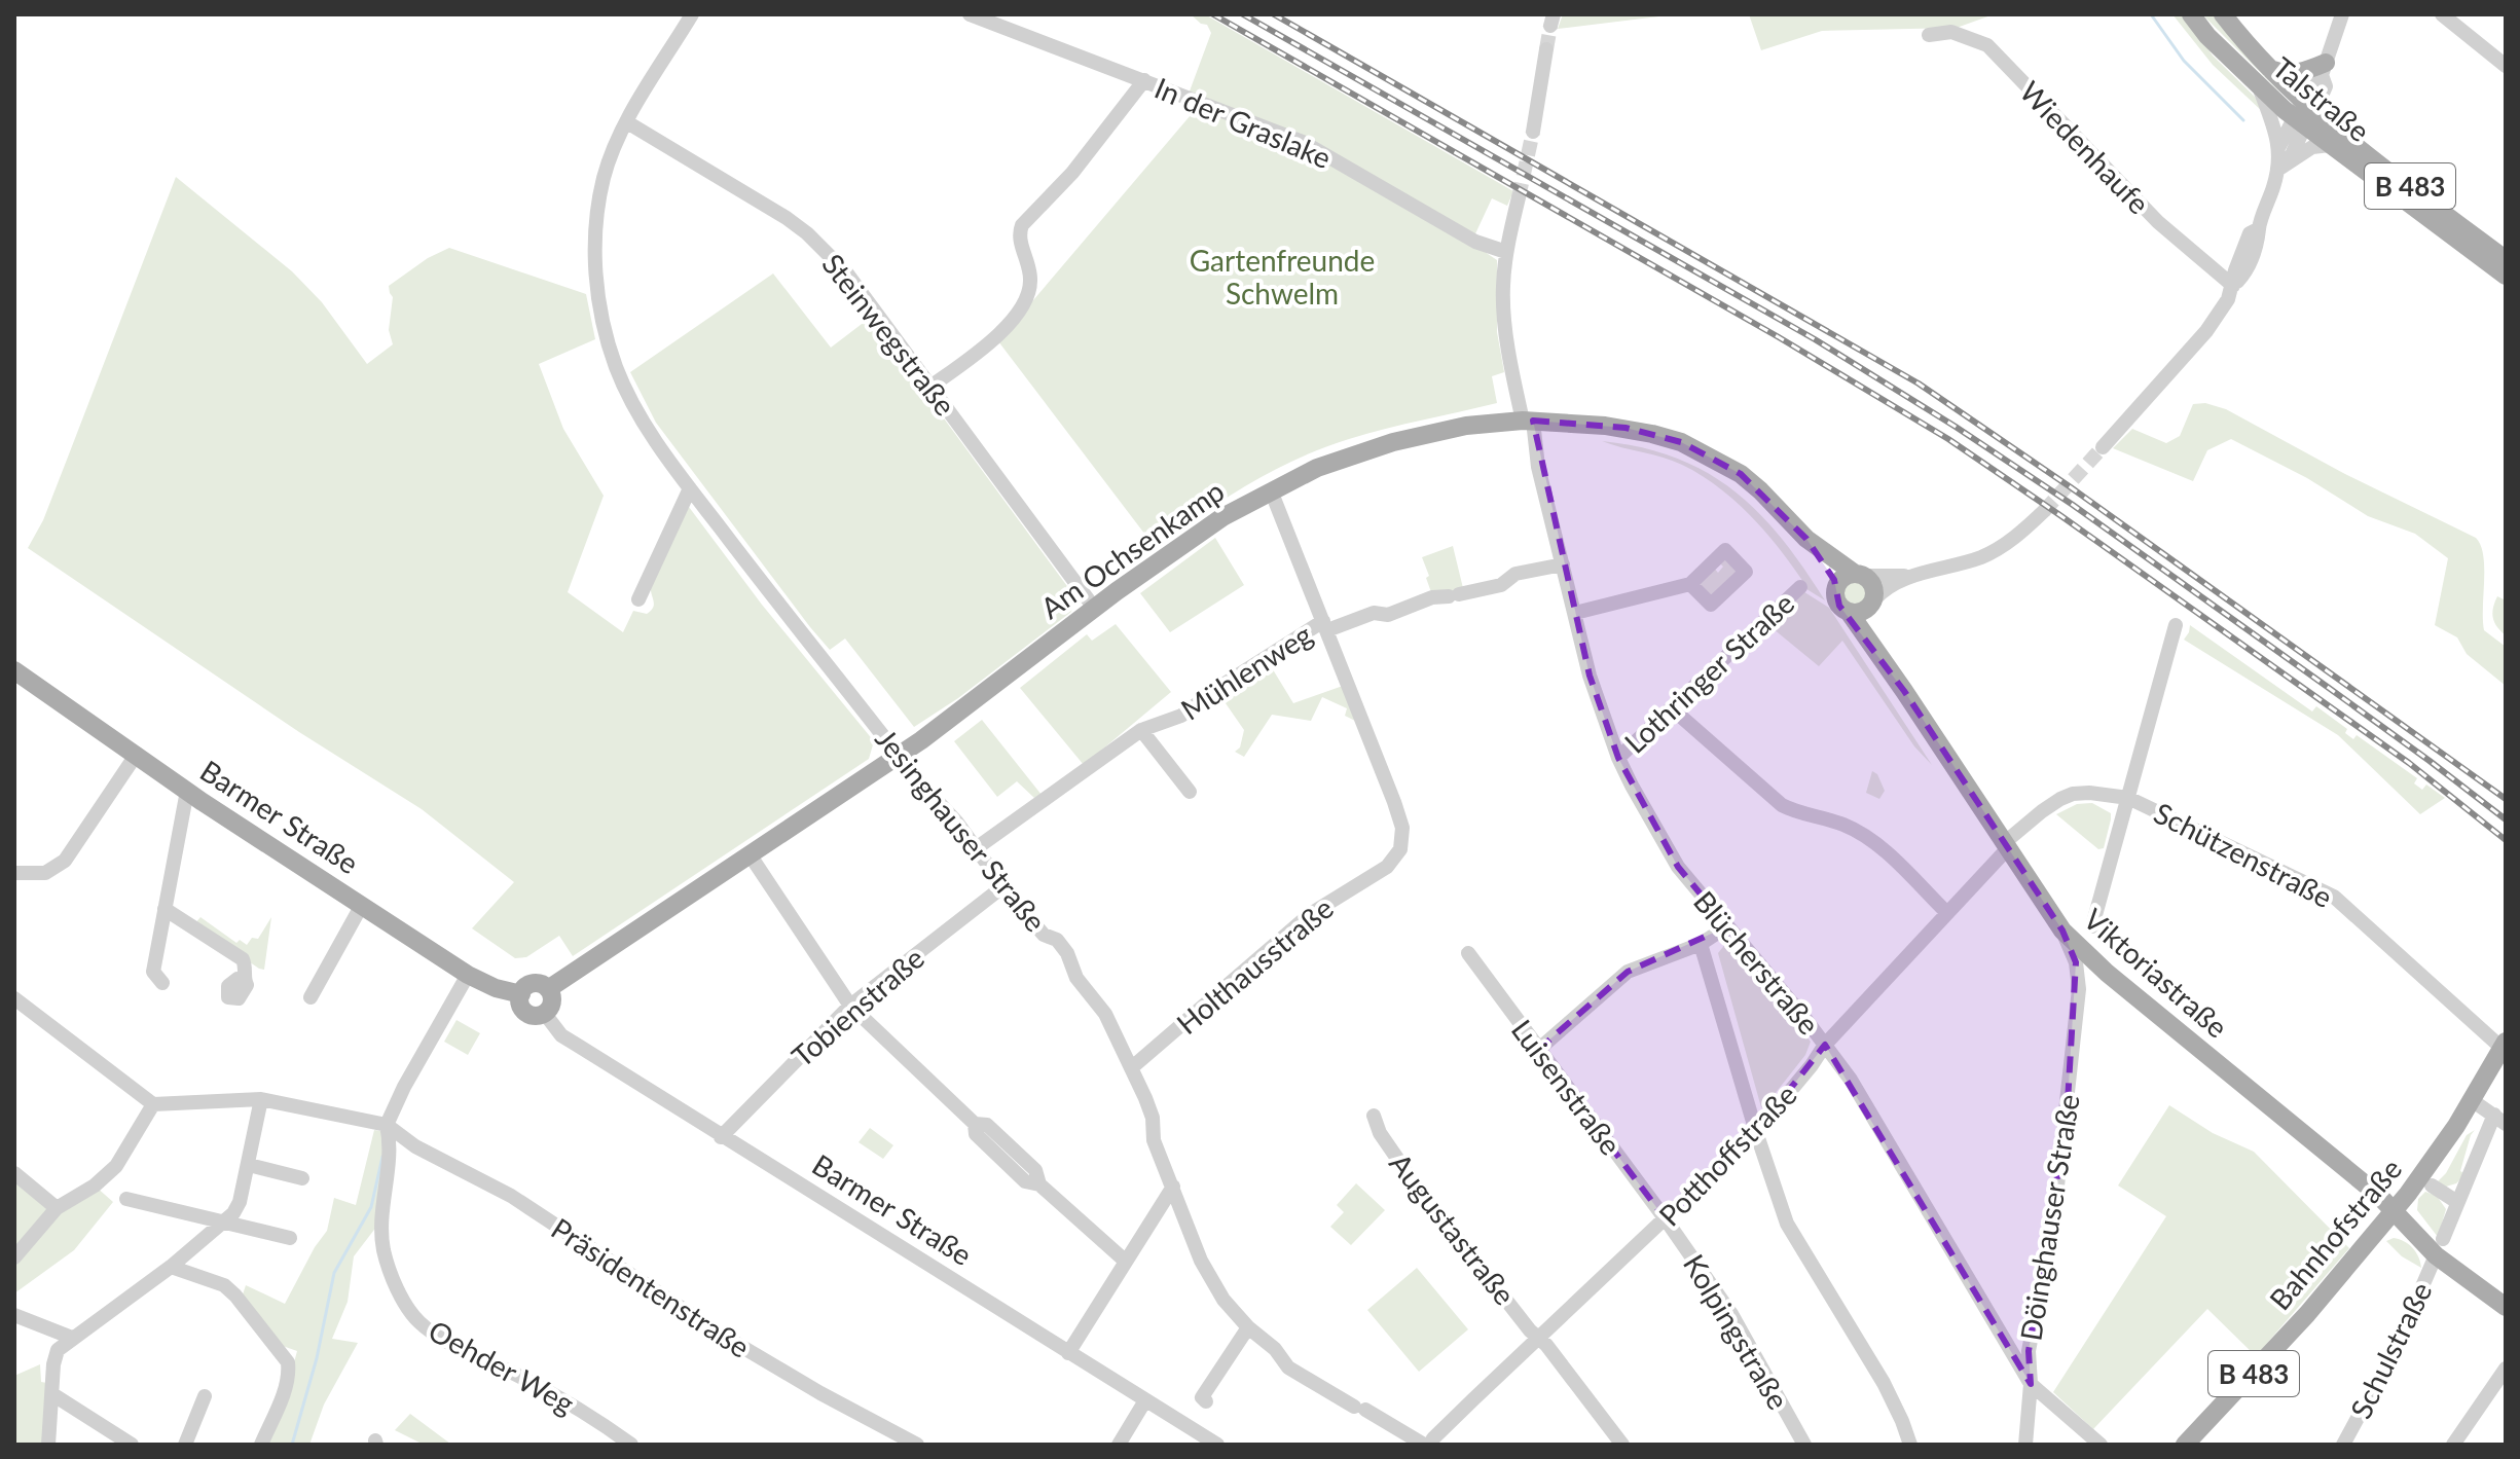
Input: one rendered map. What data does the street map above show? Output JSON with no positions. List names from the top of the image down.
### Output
{
  "streets": {
    "main road": [
      "Talstraße",
      "B 483",
      "Am Ochsenkamp",
      "Barmer Straße",
      "Viktoriastraße",
      "Bahnhofstraße"
    ],
    "street": [
      "In der Graslake",
      "Wiedenhaufe",
      "Steinwegstraße",
      "Mühlenweg",
      "Lothringer Straße",
      "Jesinghauser Straße",
      "Schützenstraße",
      "Blücherstraße",
      "Holthausstraße",
      "Tobienstraße",
      "Luisenstraße",
      "Potthoffstraße",
      "Döinghauser Straße",
      "Augustastraße",
      "Präsidentenstraße",
      "Kolpingstraße",
      "Schulstraße",
      "Oehder Weg"
    ]
  },
  "crossings": [
    ["In der Graslake", "Blücherstraße"],
    ["Steinwegstraße", "Am Ochsenkamp"],
    ["Steinwegstraße", "Jesinghauser Straße"],
    ["Am Ochsenkamp", "Barmer Straße"],
    ["Am Ochsenkamp", "Jesinghauser Straße"],
    ["Am Ochsenkamp", "Blücherstraße"],
    ["Am Ochsenkamp", "Viktoriastraße"],
    ["Mühlenweg", "Blücherstraße"],
    ["Mühlenweg", "Holthausstraße"],
    ["Lothringer Straße", "Blücherstraße"],
    ["Barmer Straße", "Tobienstraße"],
    ["Jesinghauser Straße", "Holthausstraße"],
    ["Jesinghauser Straße", "Tobienstraße"],
    ["Jesinghauser Straße", "Potthoffstraße"],
    ["Schützenstraße", "Potthoffstraße"],
    ["Schützenstraße", "Bahnhofstraße"],
    ["Blücherstraße", "Potthoffstraße"],
    ["Blücherstraße", "Döinghauser Straße"],
    ["Viktoriastraße", "Potthoffstraße"],
    ["Viktoriastraße", "Döinghauser Straße"],
    ["Viktoriastraße", "Bahnhofstraße"],
    ["Viktoriastraße", "Schulstraße"],
    ["Luisenstraße", "Potthoffstraße"],
    ["Luisenstraße", "Kolpingstraße"],
    ["Potthoffstraße", "Augustastraße"],
    ["Potthoffstraße", "Kolpingstraße"],
    ["Präsidentenstraße", "Oehder Weg"]
  ],
  "parks": ["Gartenfreunde Schwelm"]
}
